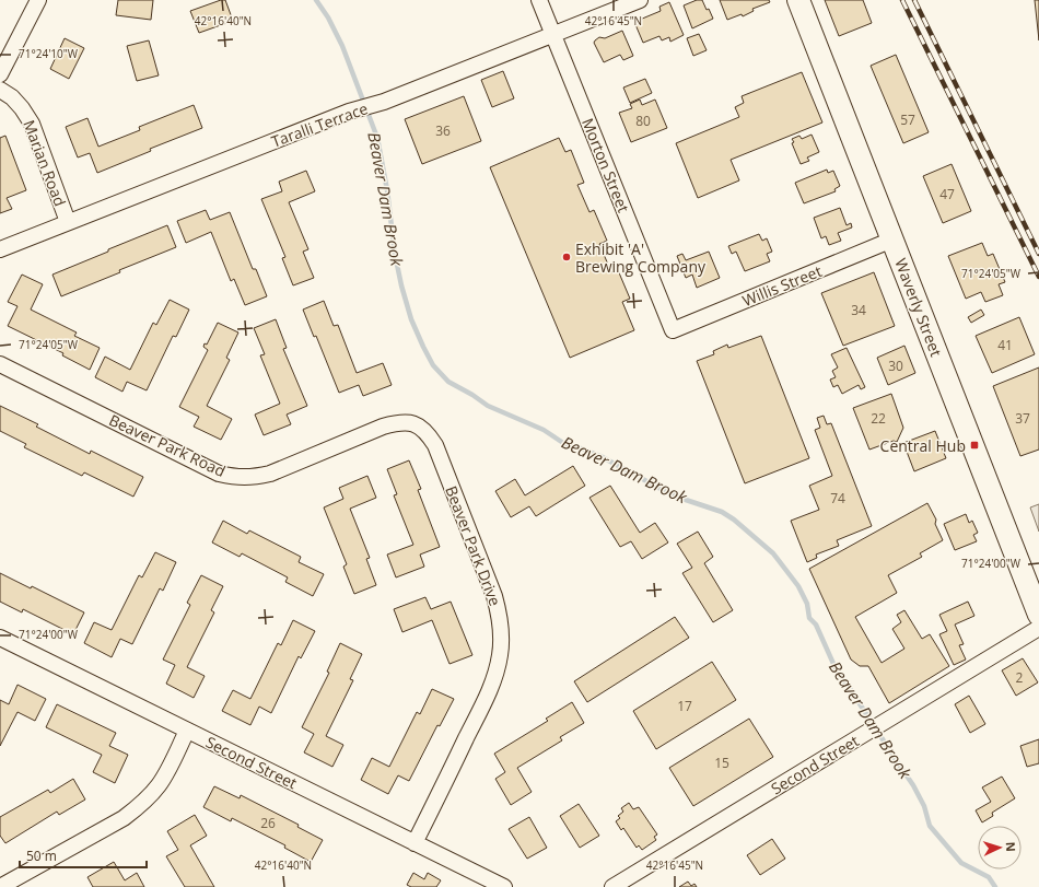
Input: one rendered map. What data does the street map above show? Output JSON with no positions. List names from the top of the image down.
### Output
{
  "streets": {
    "main road": ["Waverly Street"],
    "street": [
      "Taralli Terrace",
      "Marian Road",
      "Morton Street",
      "Willis Street",
      "Beaver Park Road",
      "Beaver Park Drive",
      "Second Street"
    ]
  },
  "crossings": [
    ["Taralli Terrace", "Marian Road"],
    ["Taralli Terrace", "Morton Street"],
    ["Morton Street", "Willis Street"],
    ["Willis Street", "Waverly Street"],
    ["Beaver Park Road", "Beaver Park Drive"],
    ["Beaver Park Drive", "Second Street"]
  ],
  "water": ["Beaver Dam Brook"],
  "places": {
    "other": ["Exhibit 'A' Brewing Company"],
    "transit": ["Central Hub"]
  },
  "house_numbers": [
    "57",
    "80",
    "36",
    "47",
    "34",
    "41",
    "30",
    "22",
    "37",
    "74",
    "2",
    "17",
    "15",
    "26"
  ],
  "scale_bar": "50 m",
  "north": "right",
  "coordinates": [
    "42°16'40\"N",
    "42°16'45\"N",
    "71°24'10\"W",
    "71°24'05\"W",
    "71°24'00\"W"
  ]
}
